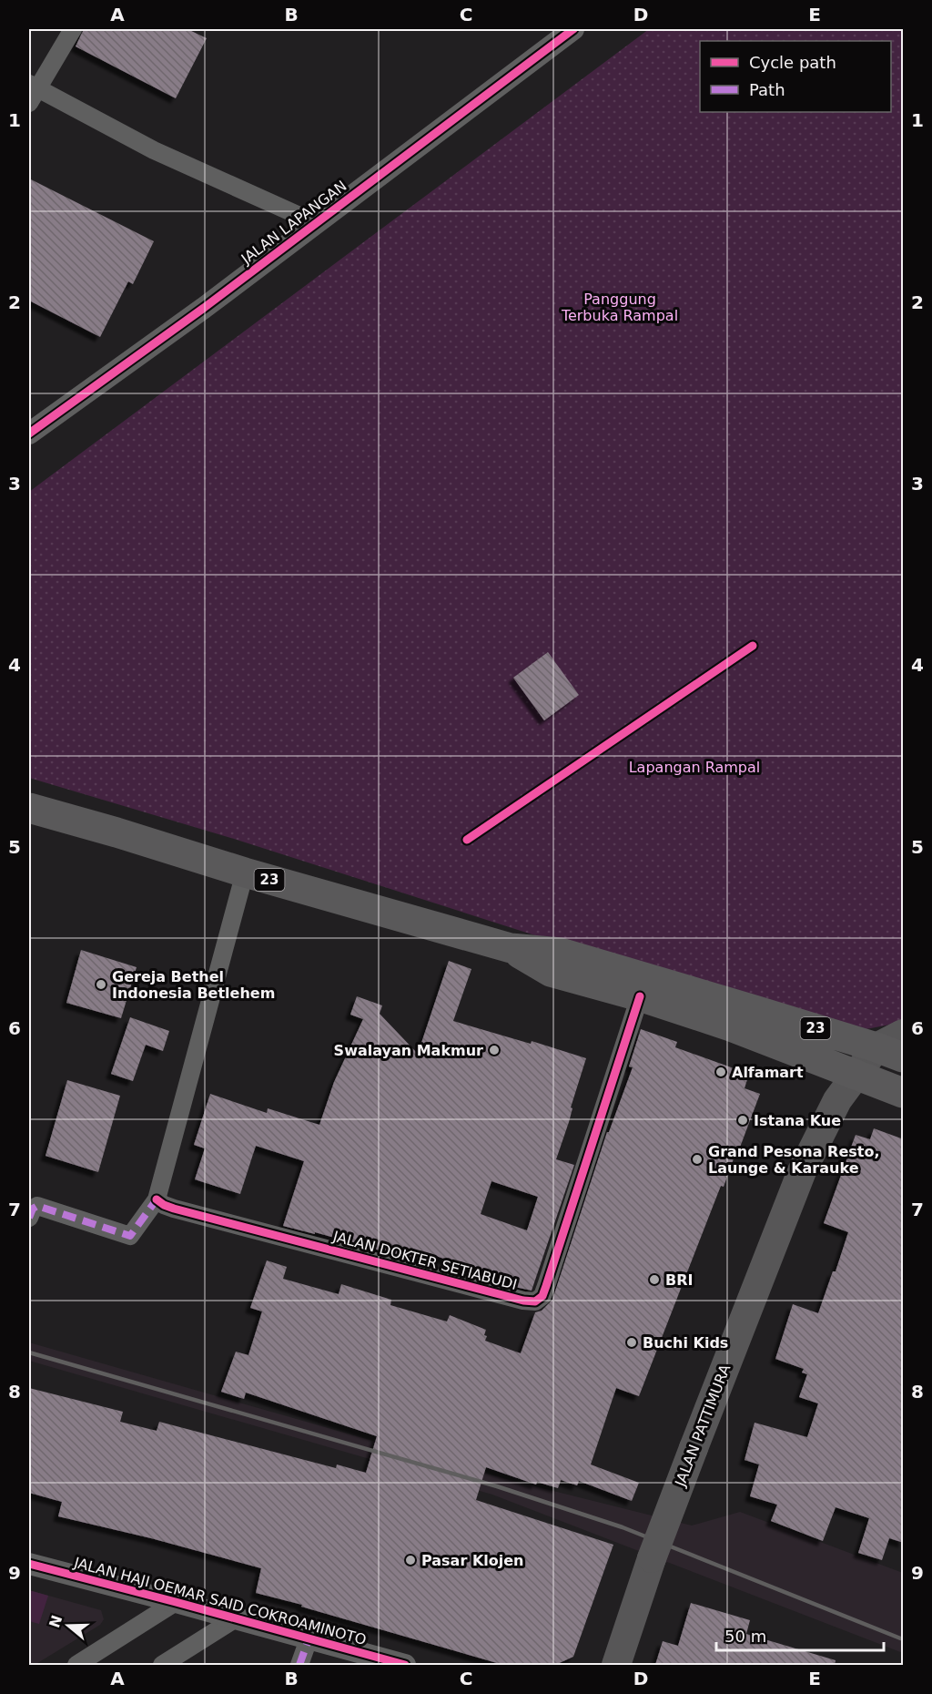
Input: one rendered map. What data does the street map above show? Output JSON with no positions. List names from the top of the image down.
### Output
{
  "streets": {
    "highway": ["23"],
    "main road": ["JALAN PATTIMURA"],
    "street": ["JALAN LAPANGAN", "JALAN DOKTER SETIABUDI", "JALAN HAJI OEMAR SAID COKROAMINOTO"]
  },
  "crossings": [
    ["23", "JALAN DOKTER SETIABUDI"],
    ["23", "JALAN PATTIMURA"]
  ],
  "parks": ["Panggung Terbuka Rampal", "Lapangan Rampal"],
  "places": [
    "Gereja Bethel Indonesia Betlehem",
    "Swalayan Makmur",
    "Alfamart",
    "Istana Kue",
    "Grand Pesona Resto, Launge & Karauke",
    "BRI",
    "Buchi Kids",
    "Pasar Klojen"
  ],
  "legend": ["Cycle path", "Path"],
  "scale_bar": "50 m",
  "north": "left",
  "grid": {
    "columns": [
      "A",
      "B",
      "C",
      "D",
      "E"
    ],
    "rows": [
      "1",
      "2",
      "3",
      "4",
      "5",
      "6",
      "7",
      "8",
      "9"
    ]
  }
}
